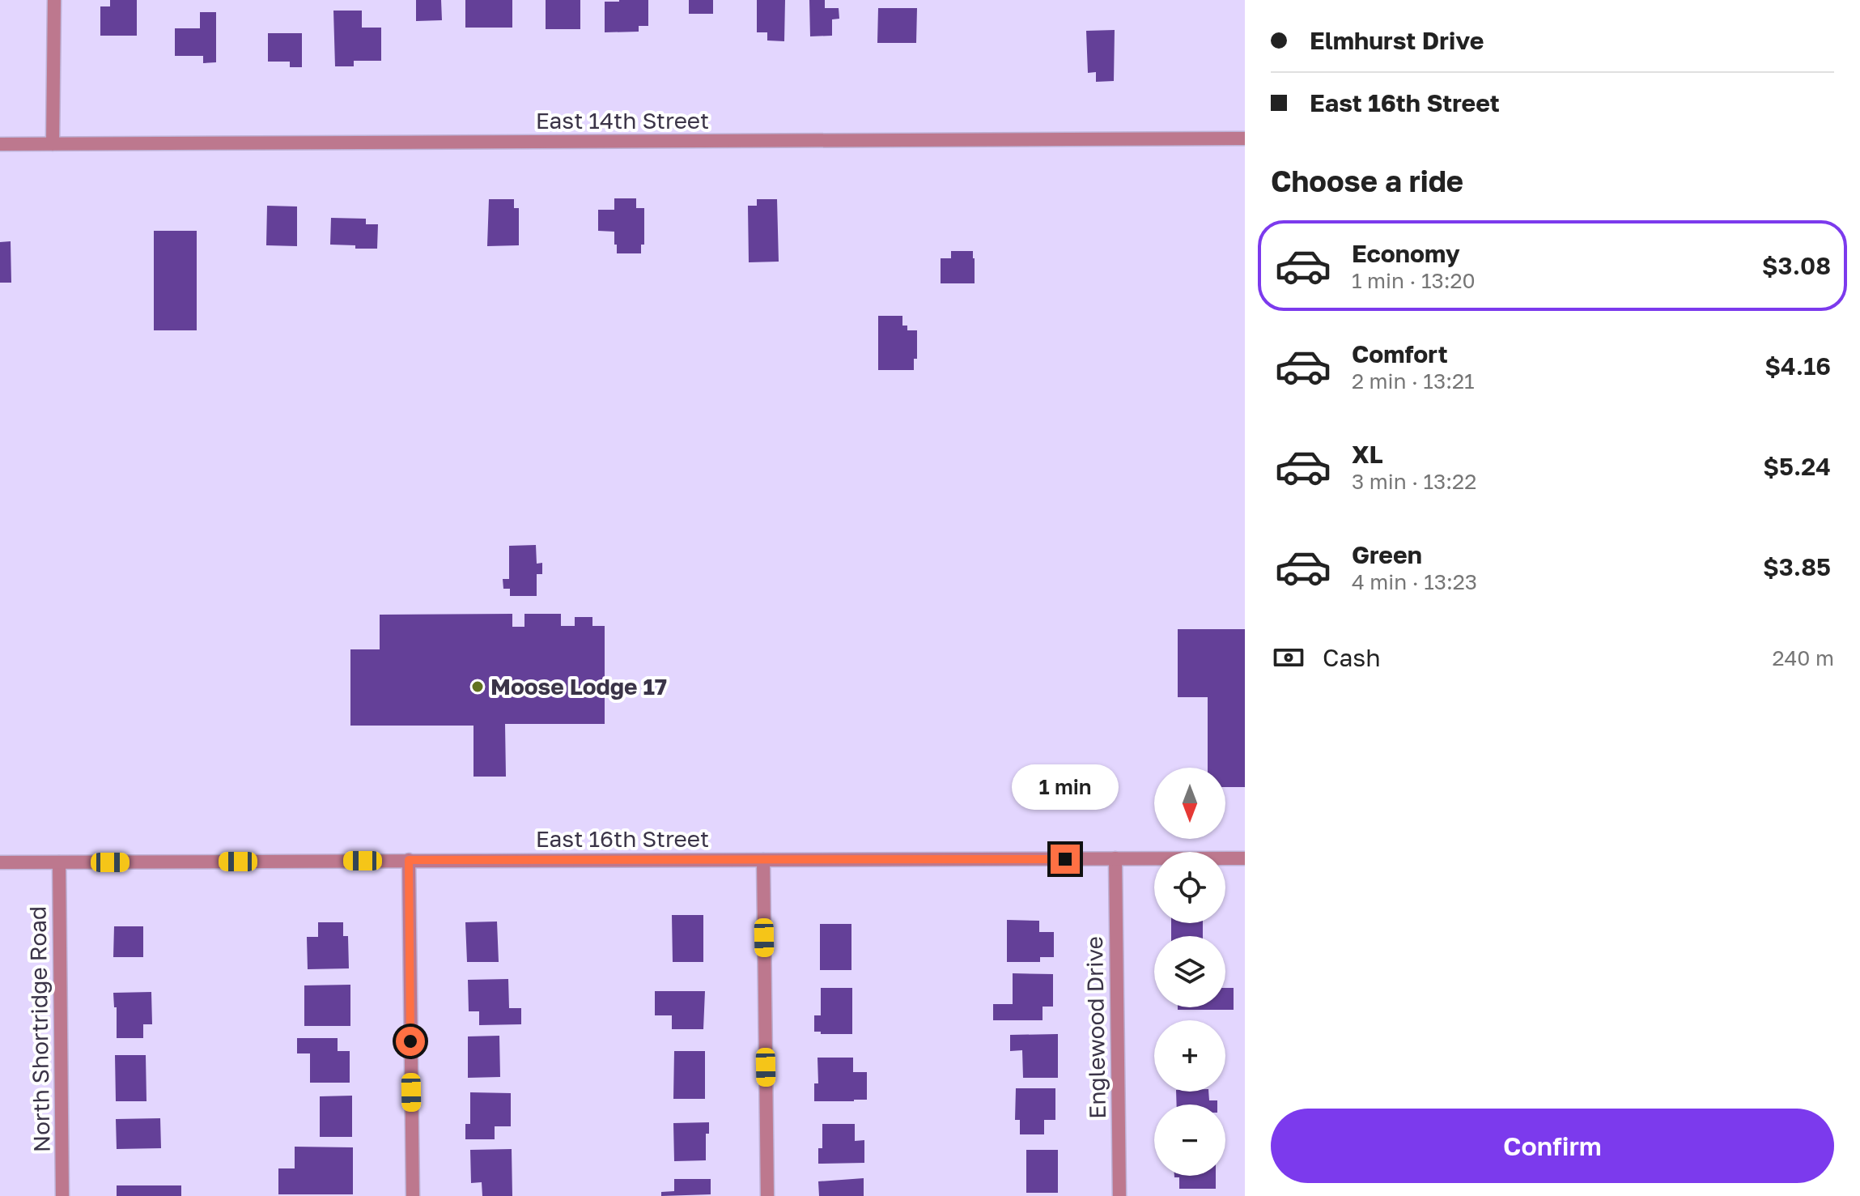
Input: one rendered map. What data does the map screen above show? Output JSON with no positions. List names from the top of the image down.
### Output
{
  "streets": {
    "street": [
      "East 14th Street",
      "East 16th Street",
      "Englewood Drive",
      "North Shortridge Road"
    ]
  },
  "crossings": [
    ["East 16th Street", "Englewood Drive"],
    ["East 16th Street", "North Shortridge Road"]
  ],
  "places": ["Moose Lodge 17"],
  "north": "bottom",
  "page": {
    "banner": ["Elmhurst Drive", "East 16th Street"],
    "heading": "Choose a ride",
    "list": [
      {
        "name": "Economy",
        "note": "1 min · 13:20",
        "value": "$3.08"
      },
      {
        "name": "Comfort",
        "note": "2 min · 13:21",
        "value": "$4.16"
      },
      {
        "name": "XL",
        "note": "3 min · 13:22",
        "value": "$5.24"
      },
      {
        "name": "Green",
        "note": "4 min · 13:23",
        "value": "$3.85"
      }
    ],
    "pay": ["Cash", "240 m"],
    "bubble": "1 min",
    "map_buttons": ["+", "−"],
    "buttons": "Confirm"
  }
}
